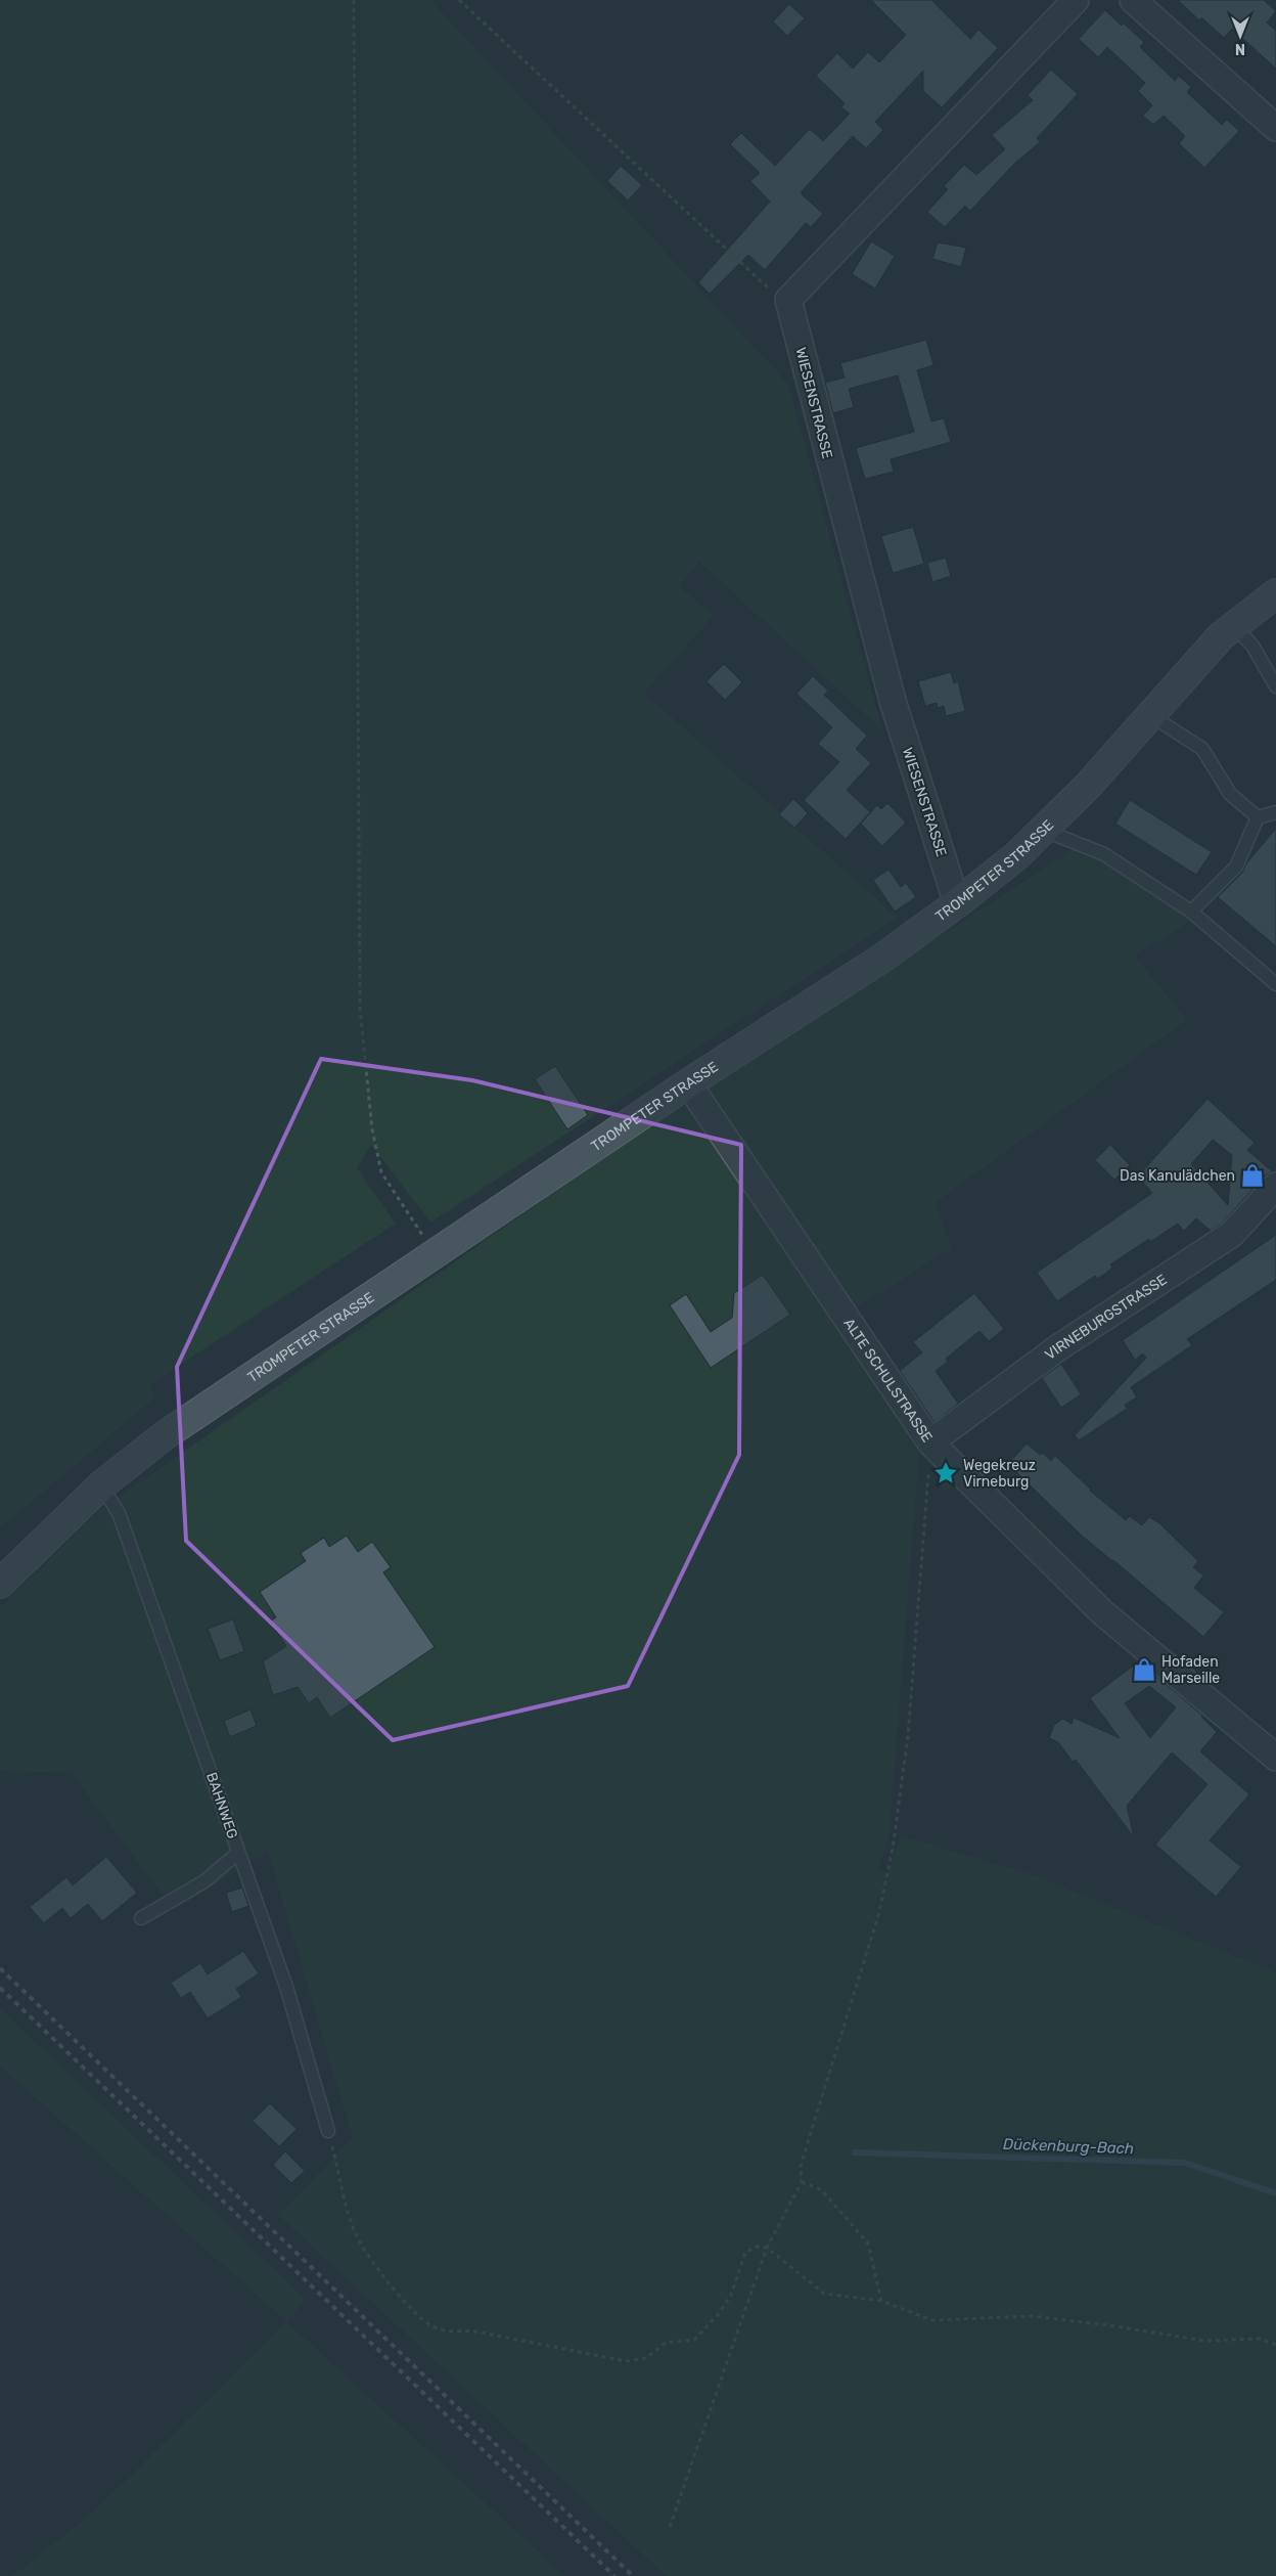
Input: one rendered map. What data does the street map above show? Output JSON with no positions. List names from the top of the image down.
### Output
{
  "streets": {
    "main road": ["TROMPETER STRASSE"],
    "street": ["WIESENSTRASSE", "VIRNEBURGSTRASSE", "ALTE SCHULSTRASSE"],
    "lane": ["BAHNWEG"]
  },
  "crossings": [
    ["WIESENSTRASSE", "TROMPETER STRASSE"],
    ["TROMPETER STRASSE", "ALTE SCHULSTRASSE"],
    ["TROMPETER STRASSE", "BAHNWEG"],
    ["VIRNEBURGSTRASSE", "ALTE SCHULSTRASSE"]
  ],
  "water": ["Dückenburg-Bach"],
  "places": {
    "shop": ["Das Kanulädchen", "Hofaden Marseille"],
    "place": ["Wegekreuz Virneburg"]
  },
  "north": "bottom"
}
